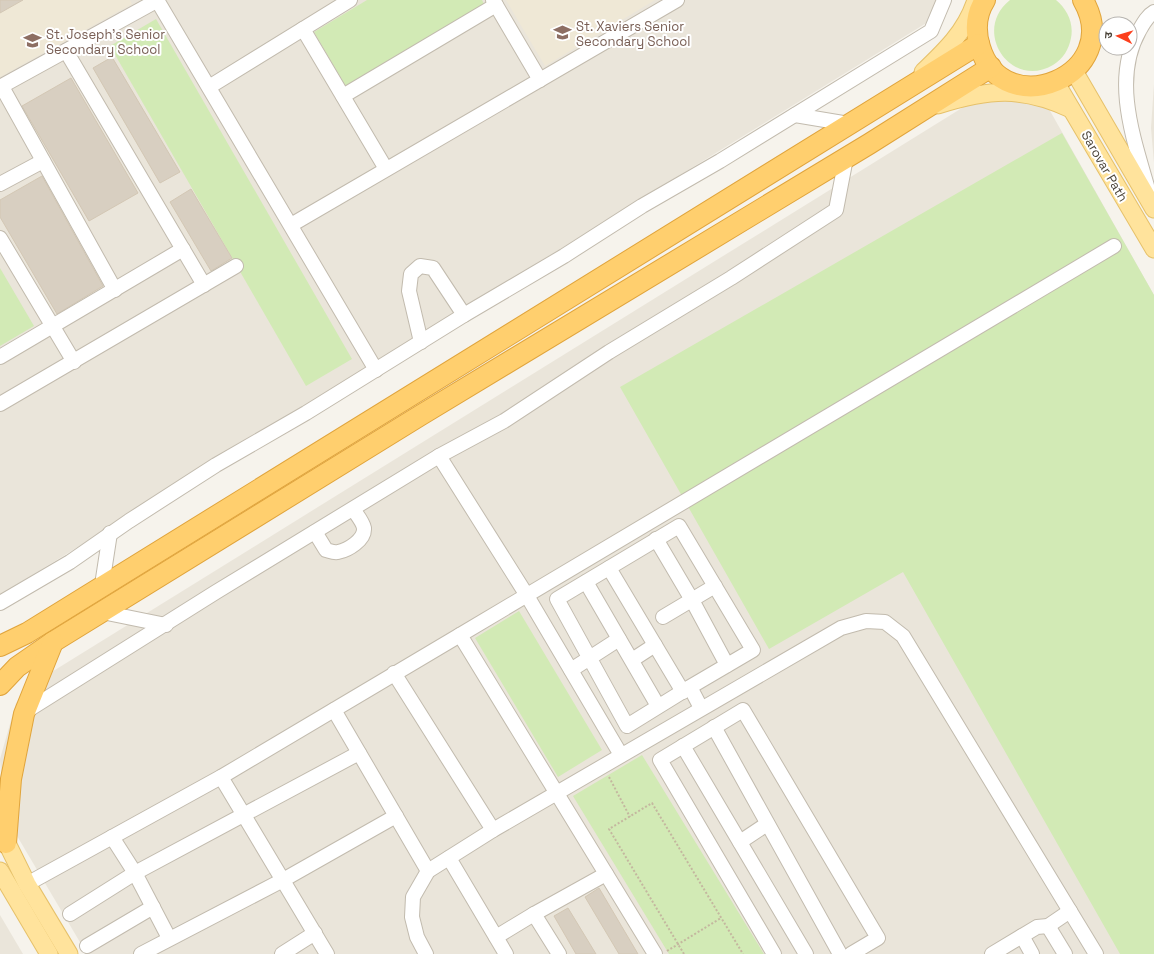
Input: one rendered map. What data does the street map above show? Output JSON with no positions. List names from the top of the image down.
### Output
{
  "streets": {
    "main road": ["Sarovar Path"]
  },
  "places": {
    "school or university": ["St. Xaviers Senior Secondary School", "St. Joseph’s Senior Secondary School"]
  },
  "north": "left"
}
